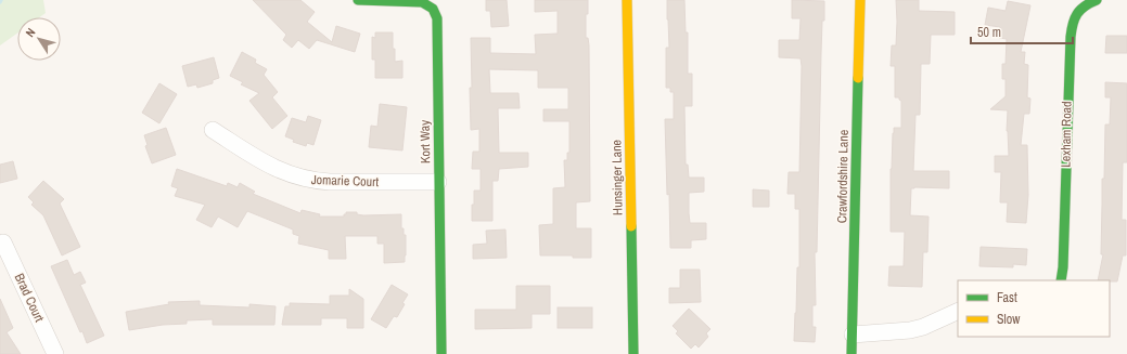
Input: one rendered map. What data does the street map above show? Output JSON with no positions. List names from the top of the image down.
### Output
{
  "streets": {
    "street": [
      "Lexham Road",
      "Kort Way",
      "Crawfordshire Lane",
      "Hunsinger Lane",
      "Jomarie Court",
      "Brad Court"
    ]
  },
  "crossings": [
    ["Kort Way", "Jomarie Court"]
  ],
  "legend": ["Fast", "Slow"],
  "scale_bar": "50 m",
  "north": "top left"
}
